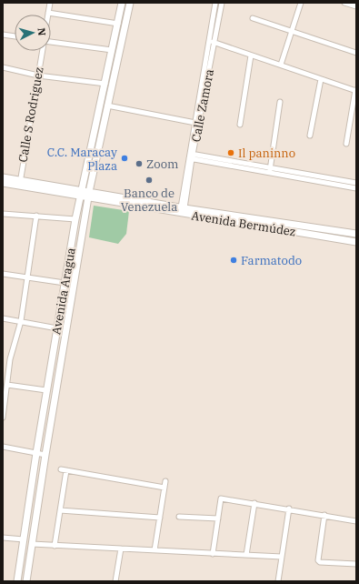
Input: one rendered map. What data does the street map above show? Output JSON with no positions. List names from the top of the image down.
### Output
{
  "streets": {
    "street": [
      "Calle Zamora",
      "Calle S Rodriguez",
      "Avenida Bermúdez",
      "Avenida Aragua"
    ]
  },
  "crossings": [
    ["Calle Zamora", "Avenida Bermúdez"],
    ["Calle S Rodriguez", "Avenida Bermúdez"],
    ["Avenida Bermúdez", "Avenida Aragua"]
  ],
  "places": [
    "Il paninno",
    "C.C. Maracay Plaza",
    "Zoom",
    "Banco de Venezuela",
    "Farmatodo"
  ],
  "north": "right"
}
